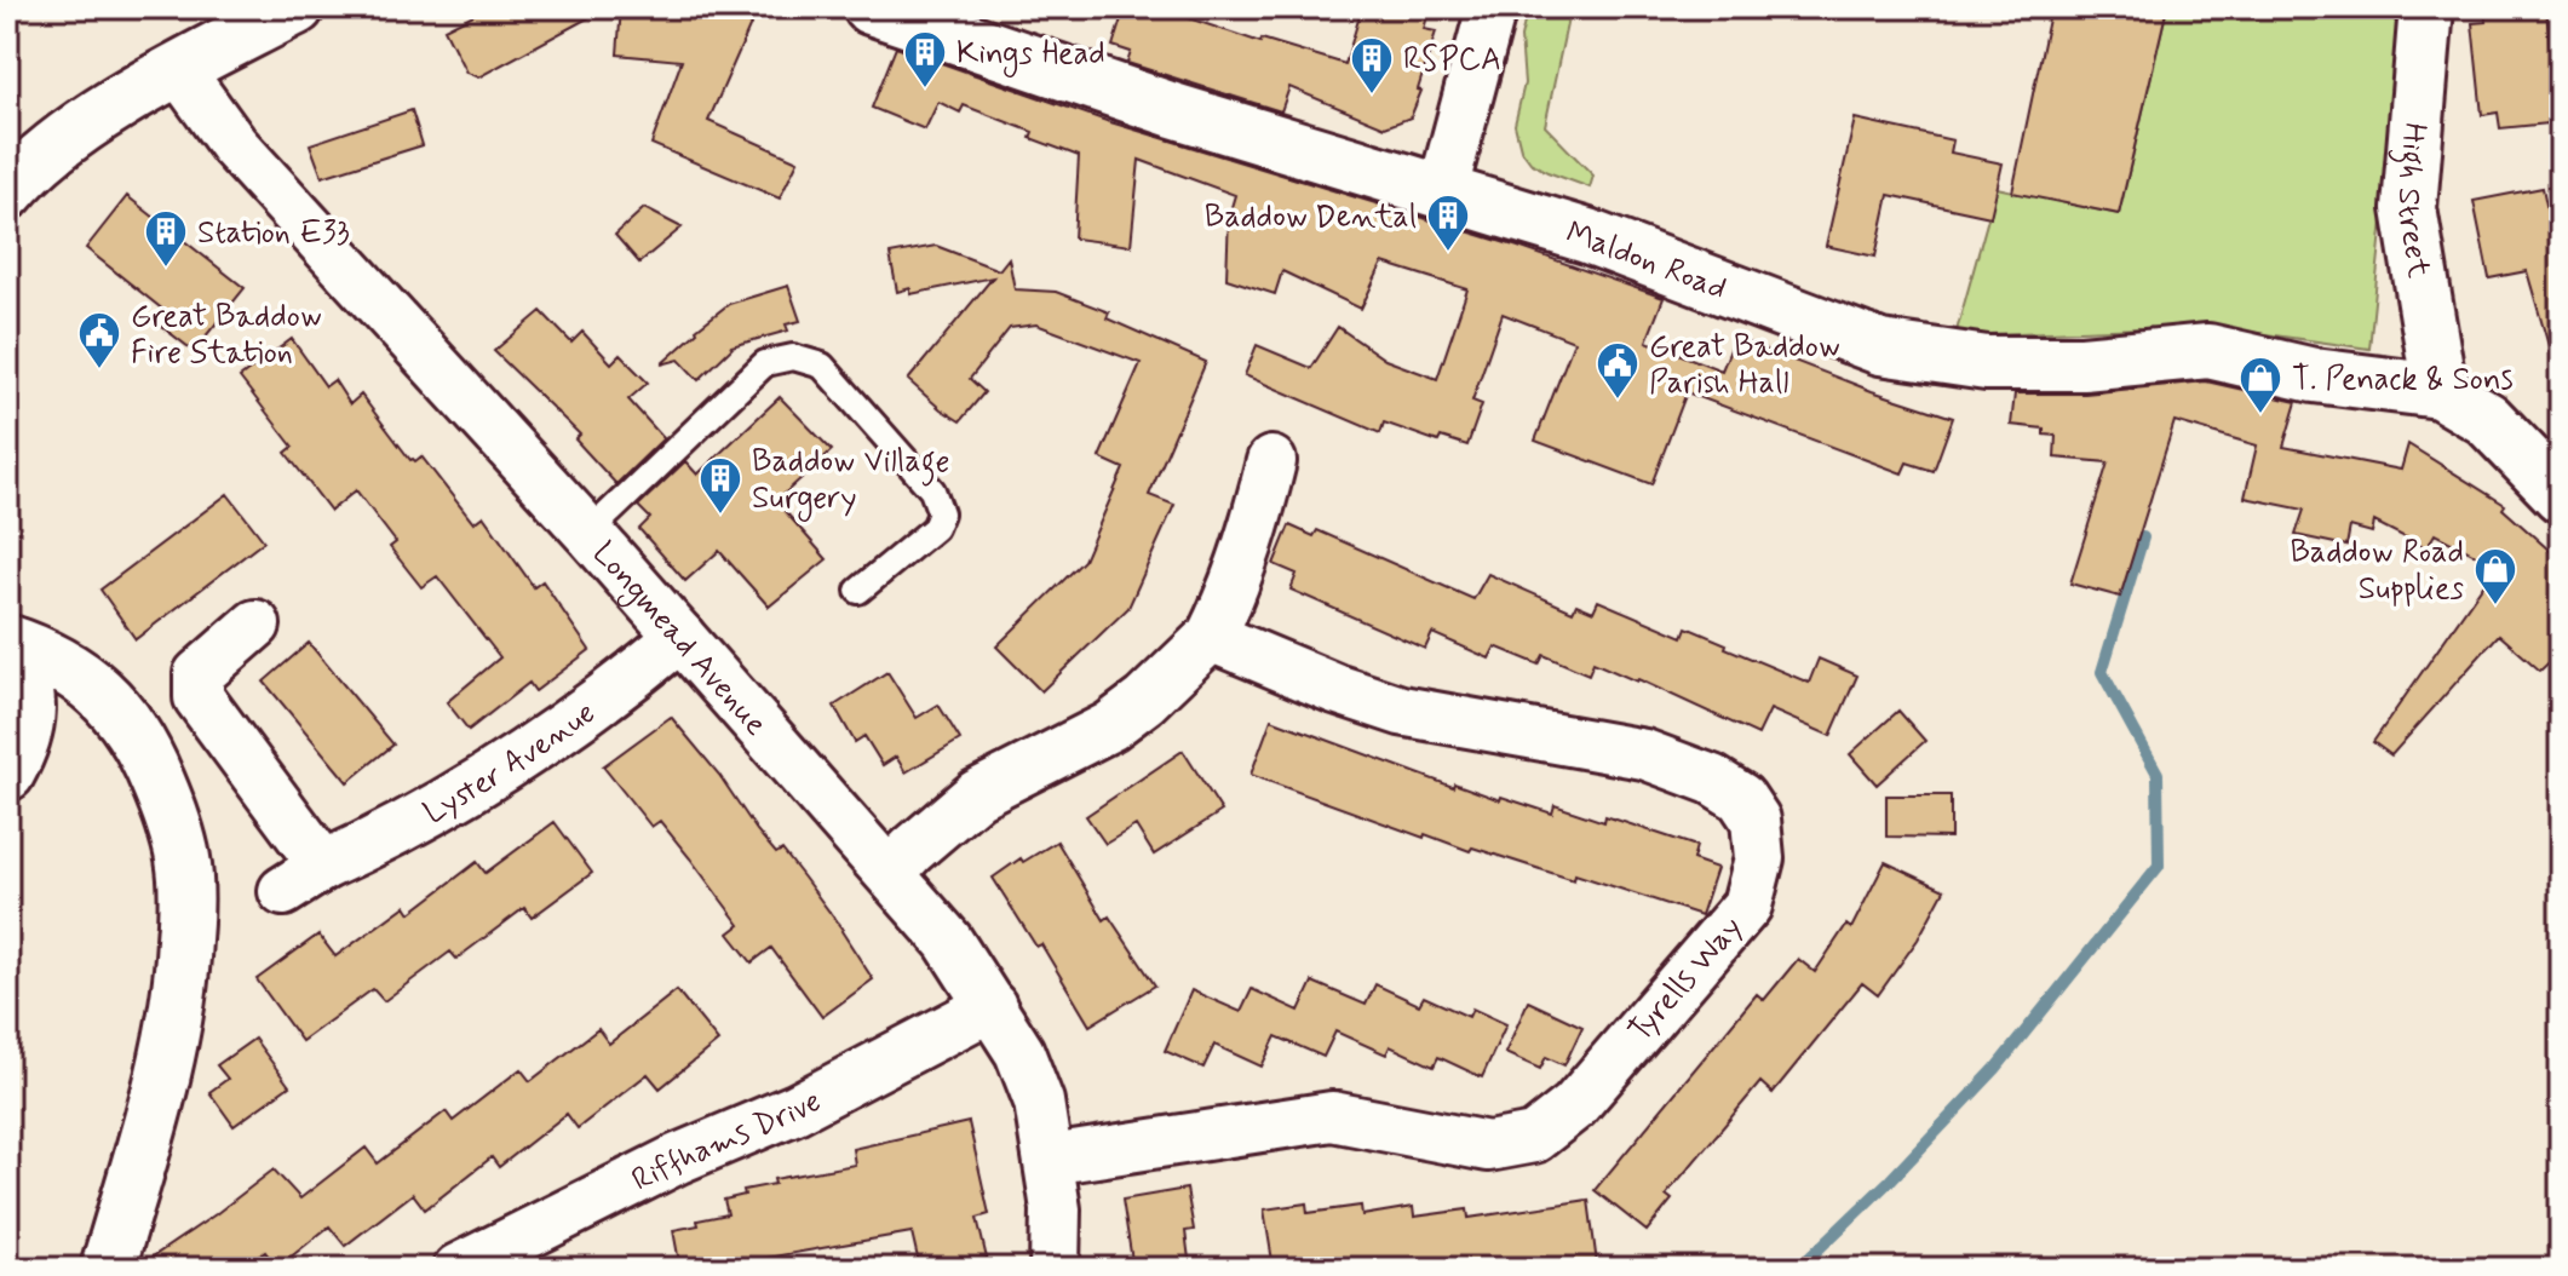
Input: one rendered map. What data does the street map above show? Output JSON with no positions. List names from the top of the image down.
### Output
{
  "streets": {
    "street": [
      "High Street",
      "Maldon Road",
      "Longmead Avenue",
      "Lyster Avenue",
      "Tyrells Way",
      "Riffhams Drive"
    ]
  },
  "crossings": [
    ["High Street", "Maldon Road"],
    ["Longmead Avenue", "Lyster Avenue"],
    ["Longmead Avenue", "Tyrells Way"],
    ["Longmead Avenue", "Riffhams Drive"]
  ],
  "places": {
    "building": [
      "Kings Head",
      "RSPCA",
      "Baddow Dental",
      "Station E33",
      "Baddow Village Surgery"
    ],
    "public building": ["Great Baddow Fire Station", "Great Baddow Parish Hall"],
    "shop": ["T. Penack & Sons", "Baddow Road Supplies"]
  }
}
